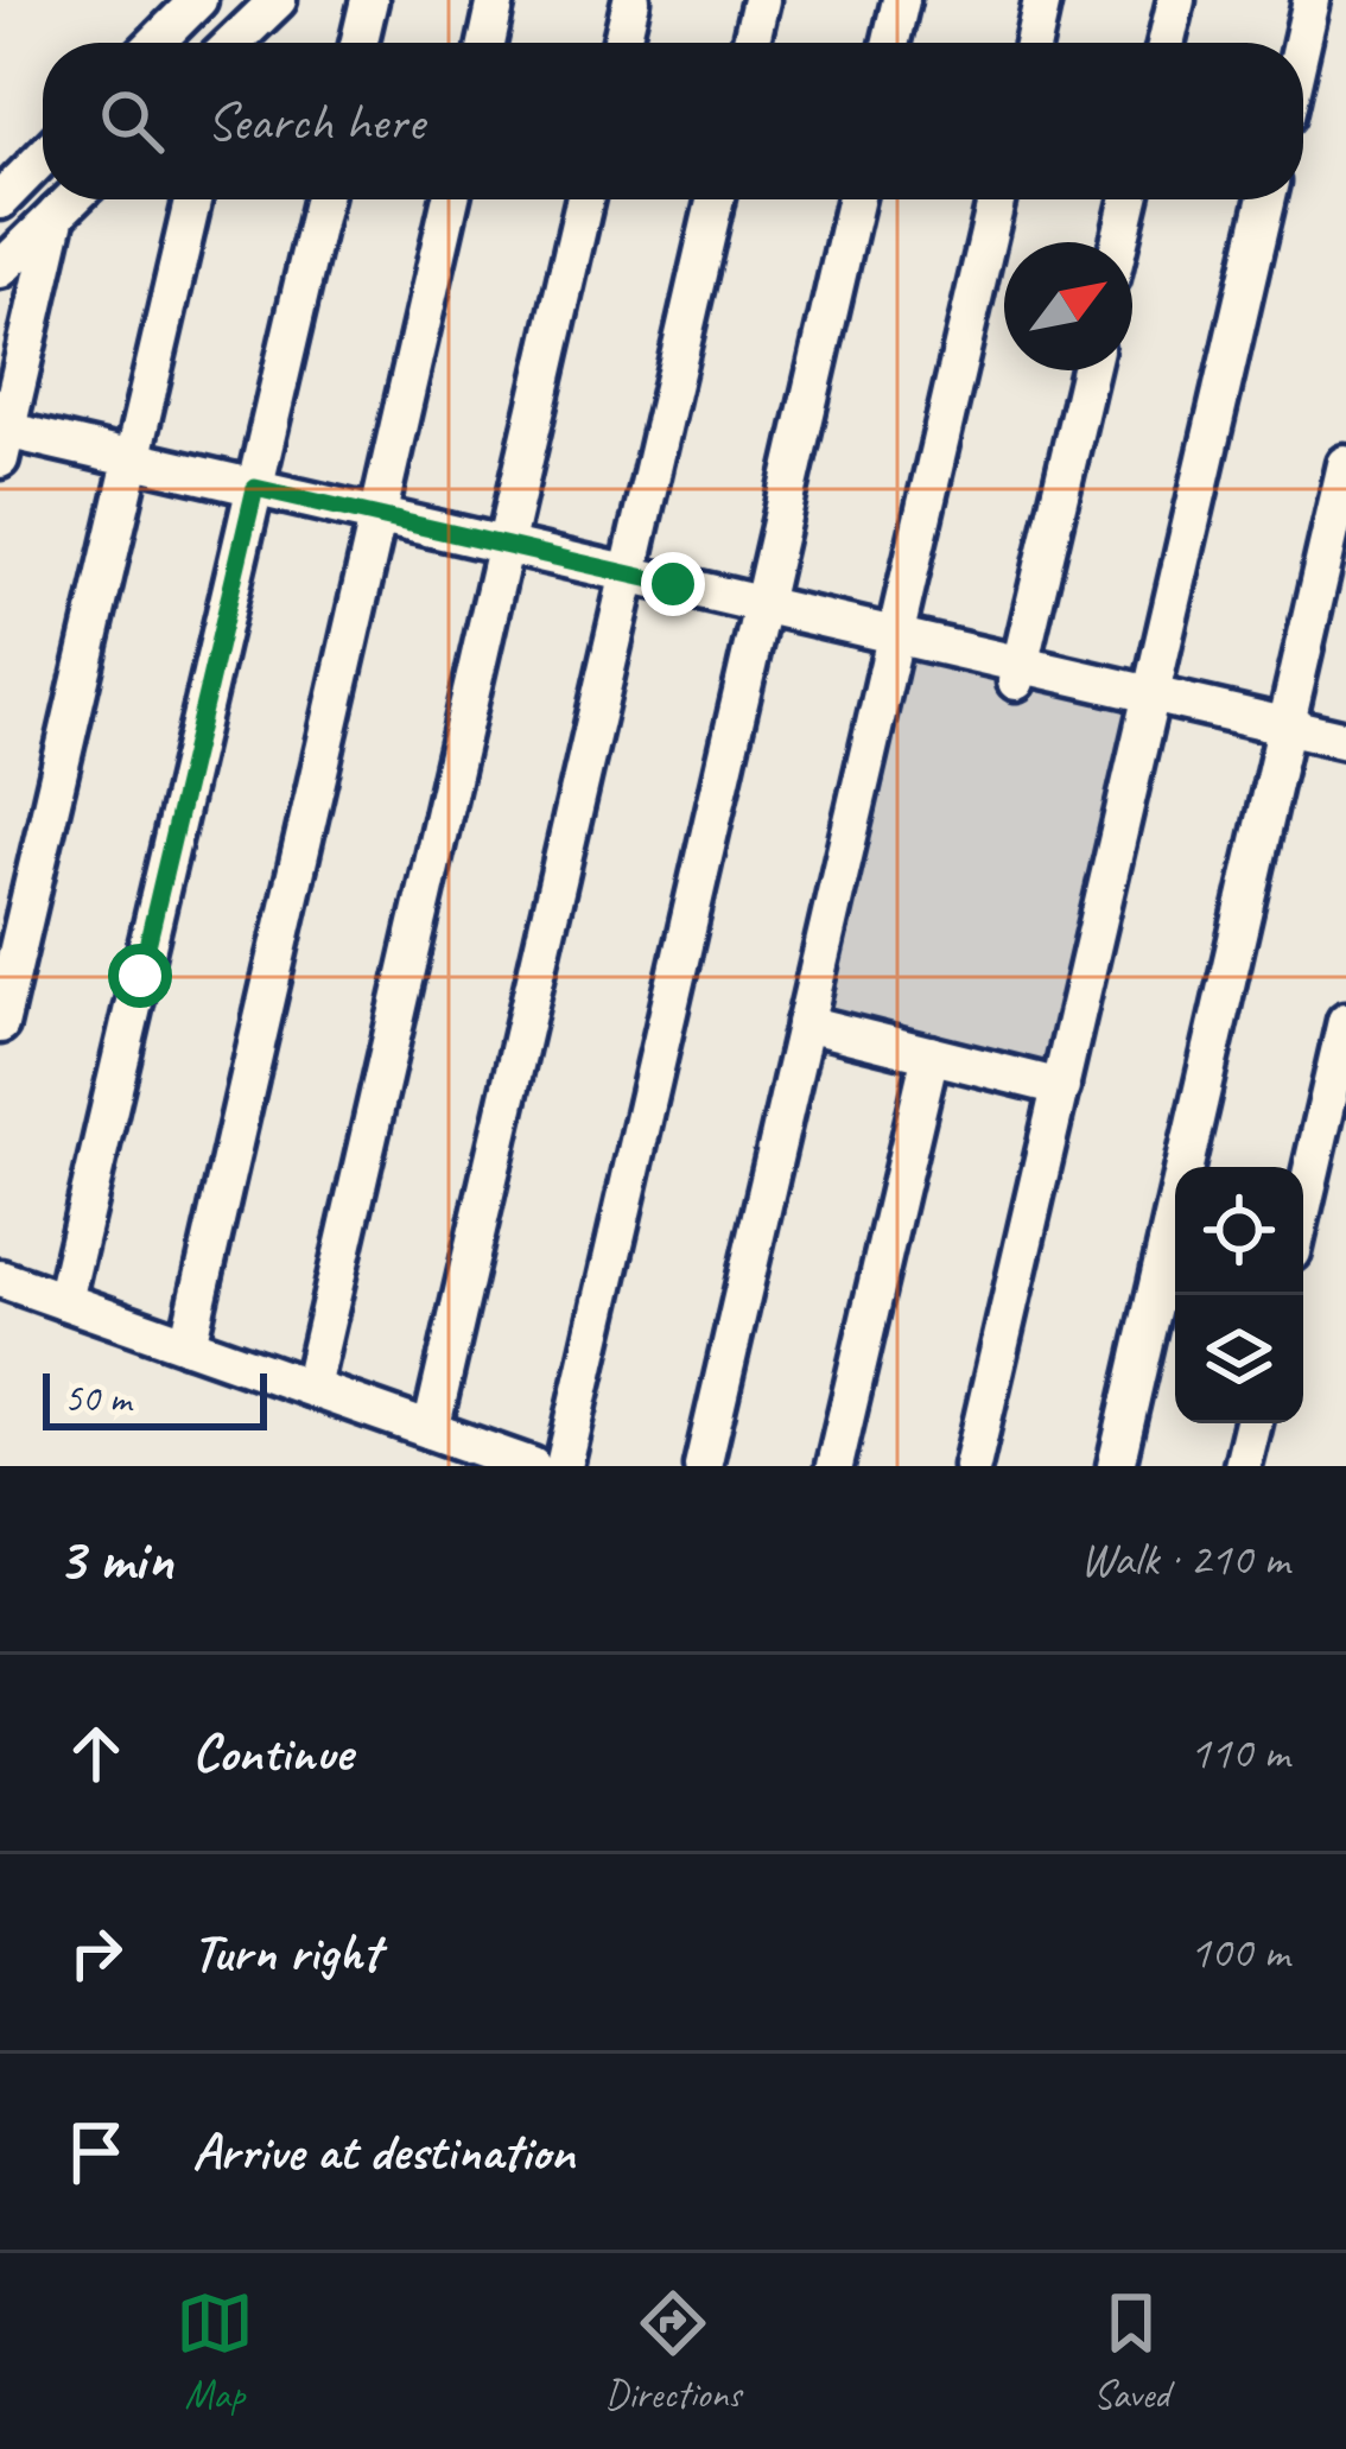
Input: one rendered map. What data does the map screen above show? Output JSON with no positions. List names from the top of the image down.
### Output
{
  "scale_bar": "50 m",
  "north": "top right",
  "page": {
    "search": "Search here",
    "scale": "50 m",
    "heading": ["3 min", "Walk · 210 m"],
    "list": [
      ["Continue", "110 m"],
      ["Turn right", "100 m"],
      "Arrive at destination"
    ],
    "nav": ["Map", "Directions", "Saved"]
  }
}
